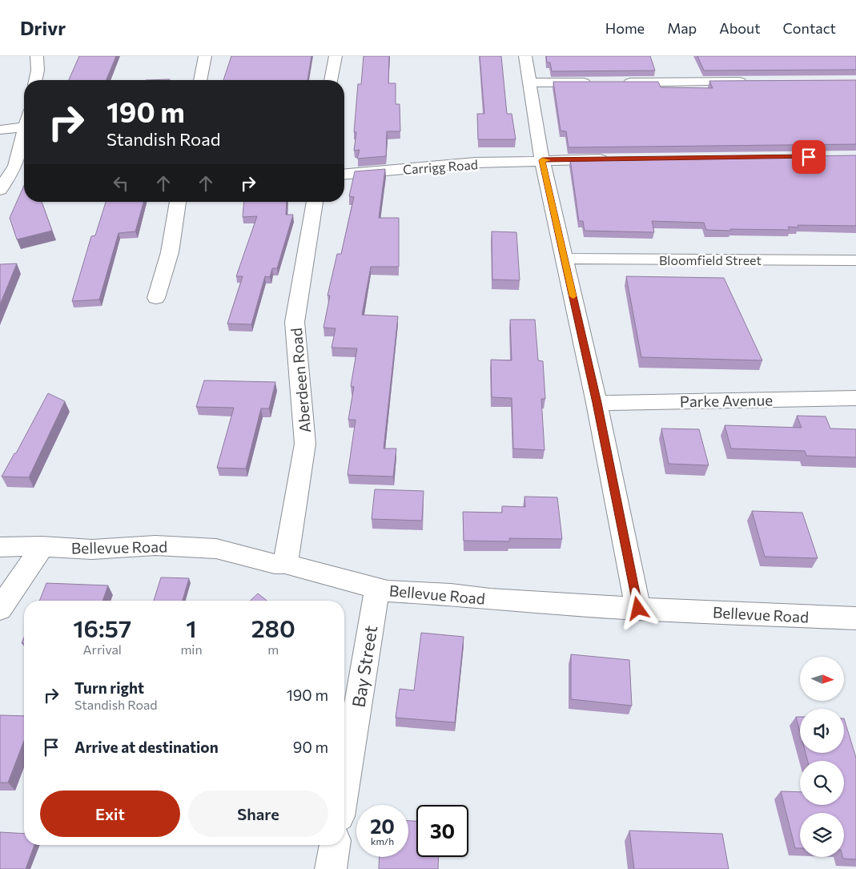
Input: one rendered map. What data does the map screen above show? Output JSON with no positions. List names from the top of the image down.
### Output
{
  "streets": {
    "street": [
      "Carrigg Road",
      "Bloomfield Street",
      "Aberdeen Road",
      "Parke Avenue",
      "Bellevue Road",
      "Bay Street"
    ]
  },
  "crossings": [
    ["Aberdeen Road", "Bellevue Road"],
    ["Bellevue Road", "Bay Street"]
  ],
  "north": "right",
  "page": {
    "header": "Drivr",
    "nav": [
      "Home",
      "Map",
      "About",
      "Contact"
    ],
    "turn": ["190 m", "Standish Road"],
    "eta": [
      "16:57",
      "Arrival",
      "1",
      "min",
      "280",
      "m"
    ],
    "list": [
      {
        "name": "Turn right",
        "note": "Standish Road",
        "value": "190 m"
      },
      {
        "name": "Arrive at destination",
        "value": "90 m"
      }
    ],
    "buttons": ["Exit", "Share"],
    "speed": "20 km/h",
    "limit": "30"
  }
}
